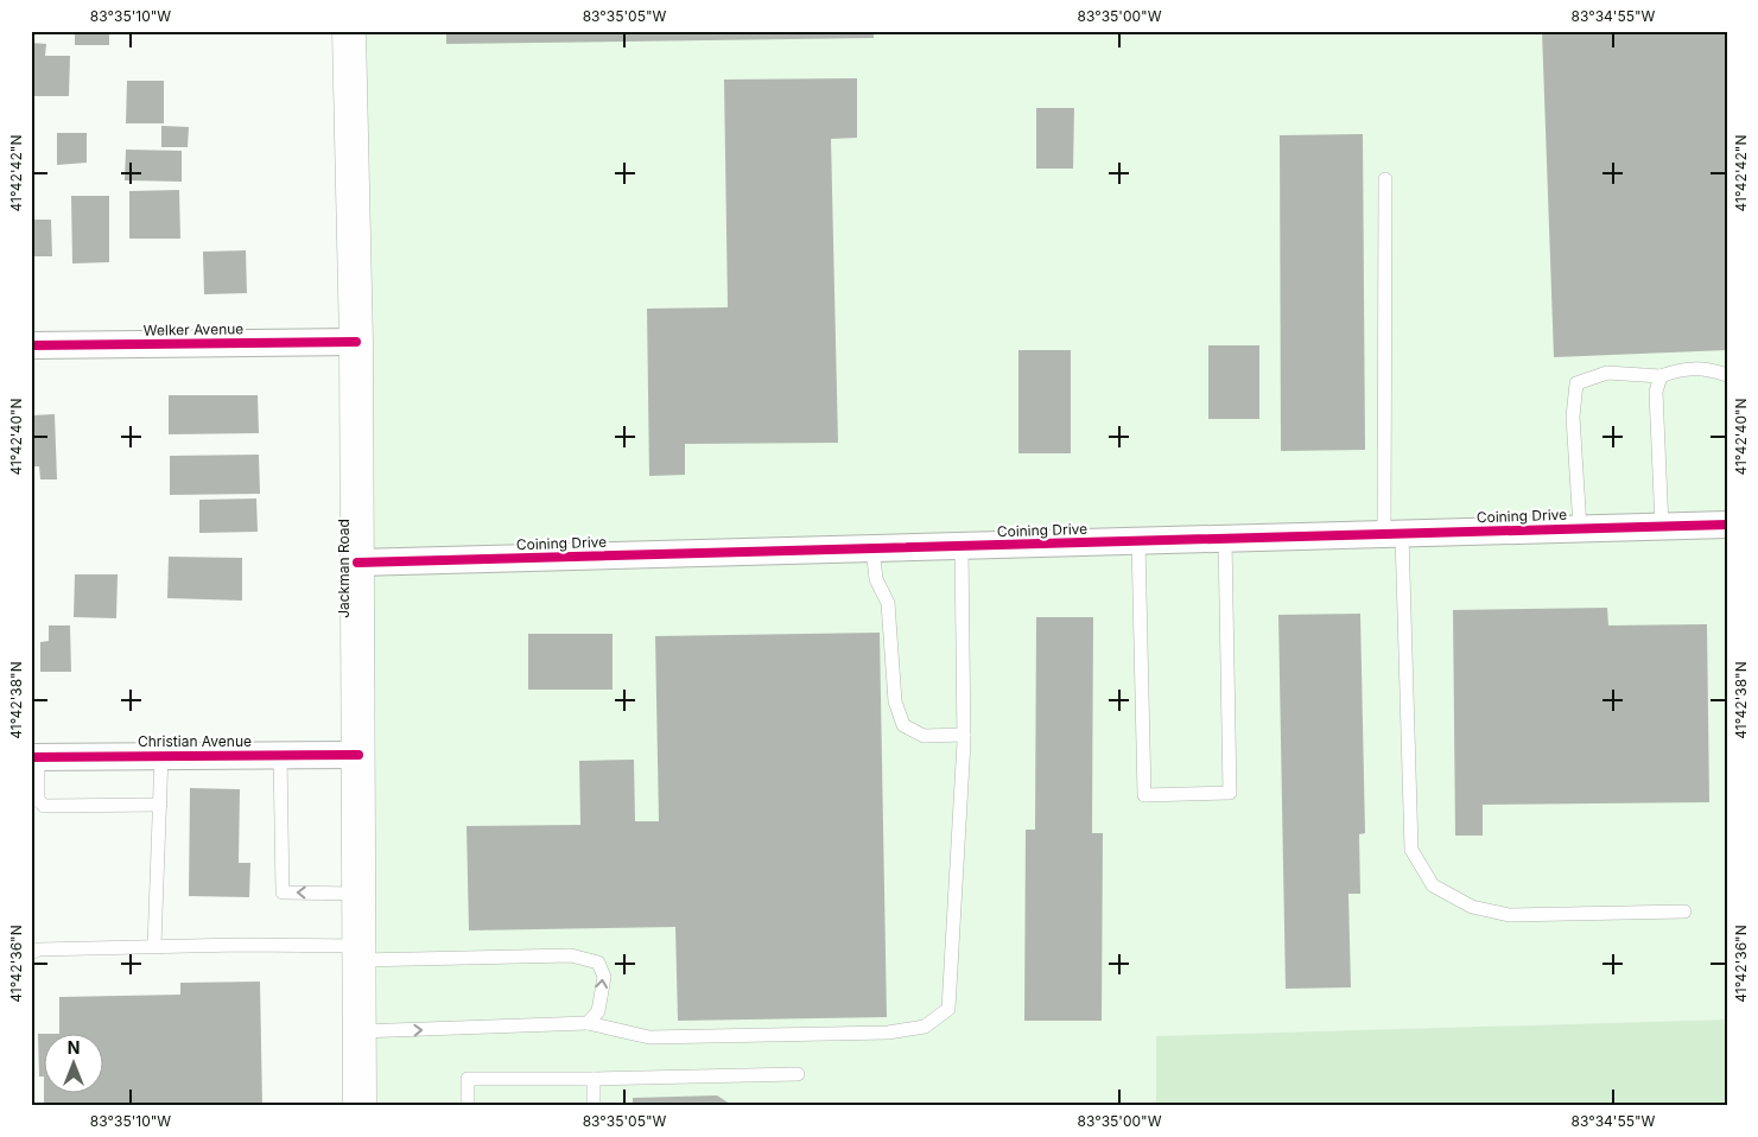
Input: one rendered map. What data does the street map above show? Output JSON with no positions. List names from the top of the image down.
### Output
{
  "streets": {
    "main road": ["Jackman Road"],
    "street": ["Welker Avenue", "Coining Drive", "Christian Avenue"]
  },
  "crossings": [
    ["Welker Avenue", "Jackman Road"],
    ["Coining Drive", "Jackman Road"],
    ["Jackman Road", "Christian Avenue"]
  ],
  "north": "top",
  "coordinates": [
    "83°35'10\"W",
    "83°35'05\"W",
    "83°35'00\"W",
    "83°34'55\"W",
    "41°42'42\"N",
    "41°42'40\"N",
    "41°42'38\"N",
    "41°42'36\"N"
  ]
}
